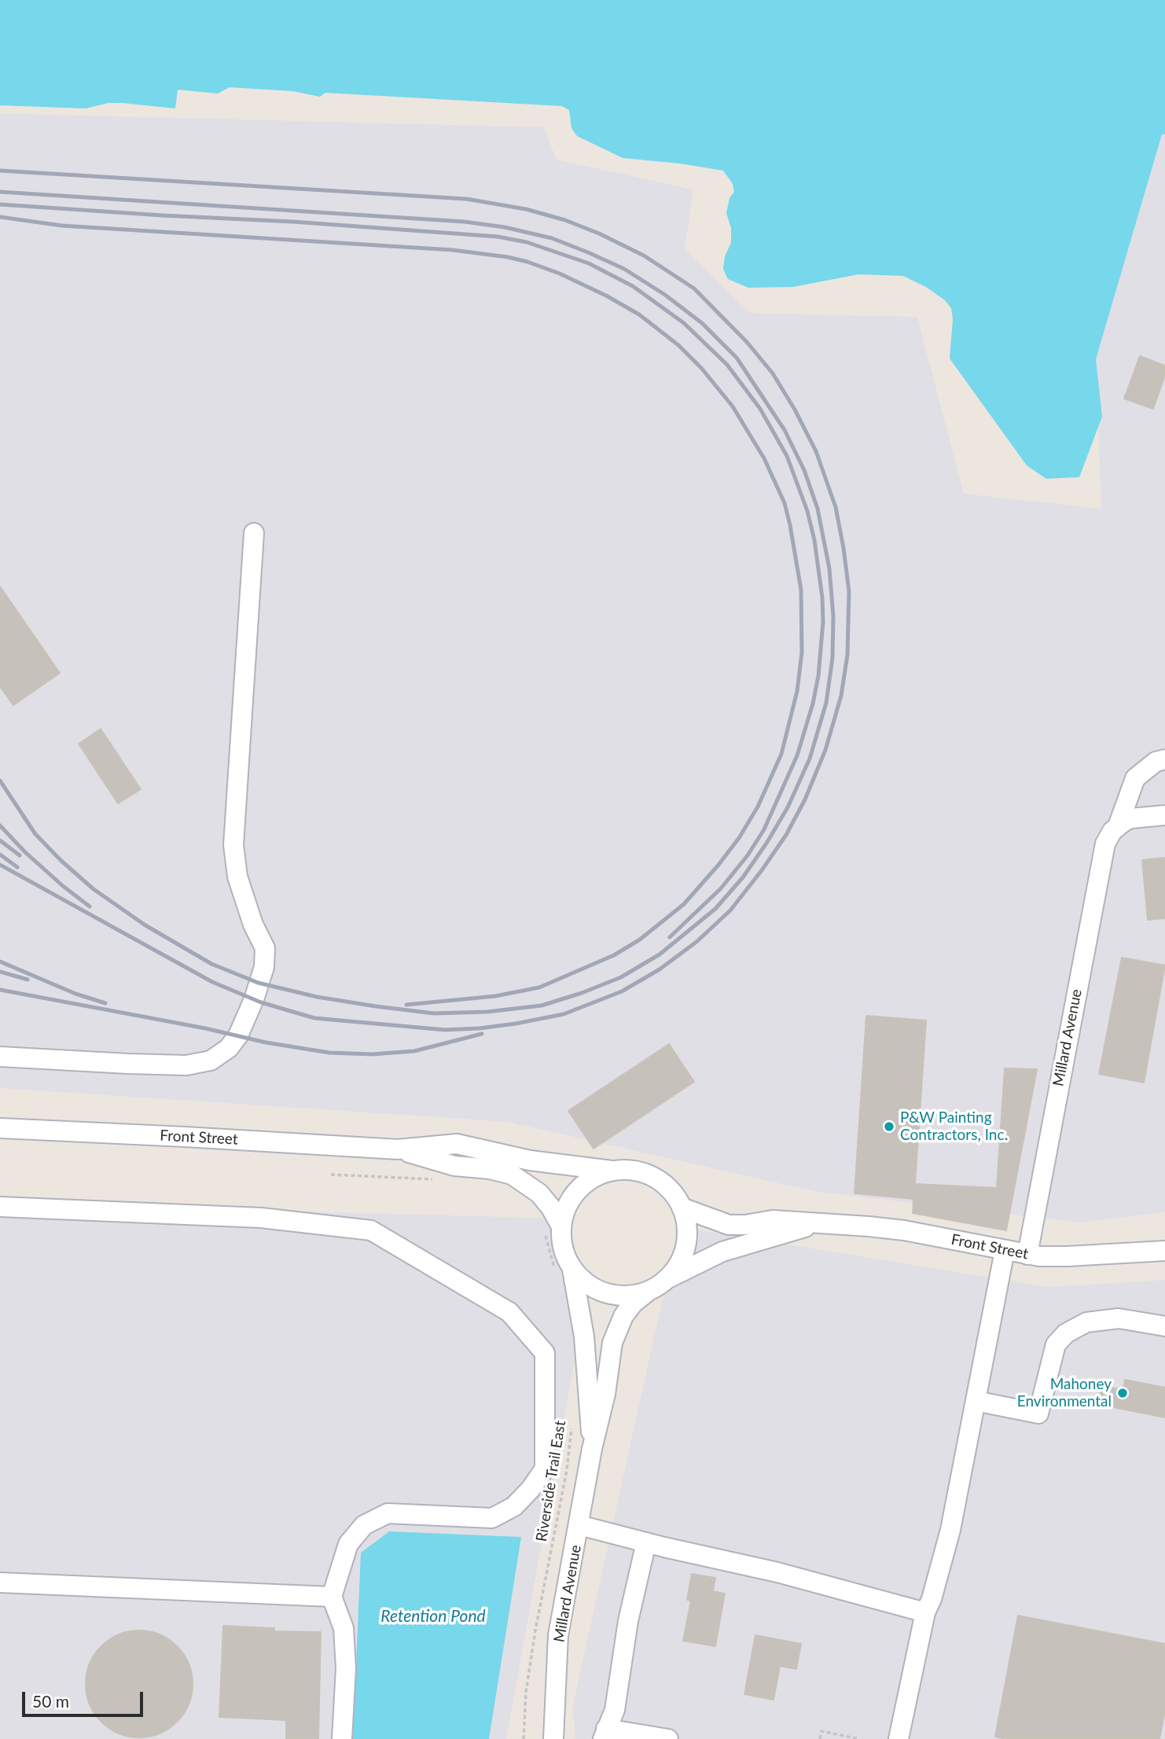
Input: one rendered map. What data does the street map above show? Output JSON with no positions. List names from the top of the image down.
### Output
{
  "streets": {
    "street": ["Millard Avenue", "Front Street"],
    "path": ["Riverside Trail East"]
  },
  "crossings": [
    ["Millard Avenue", "Front Street"]
  ],
  "water": ["Retention Pond"],
  "places": ["P&W Painting Contractors, Inc.", "Mahoney Environmental"],
  "scale_bar": "50 m"
}
